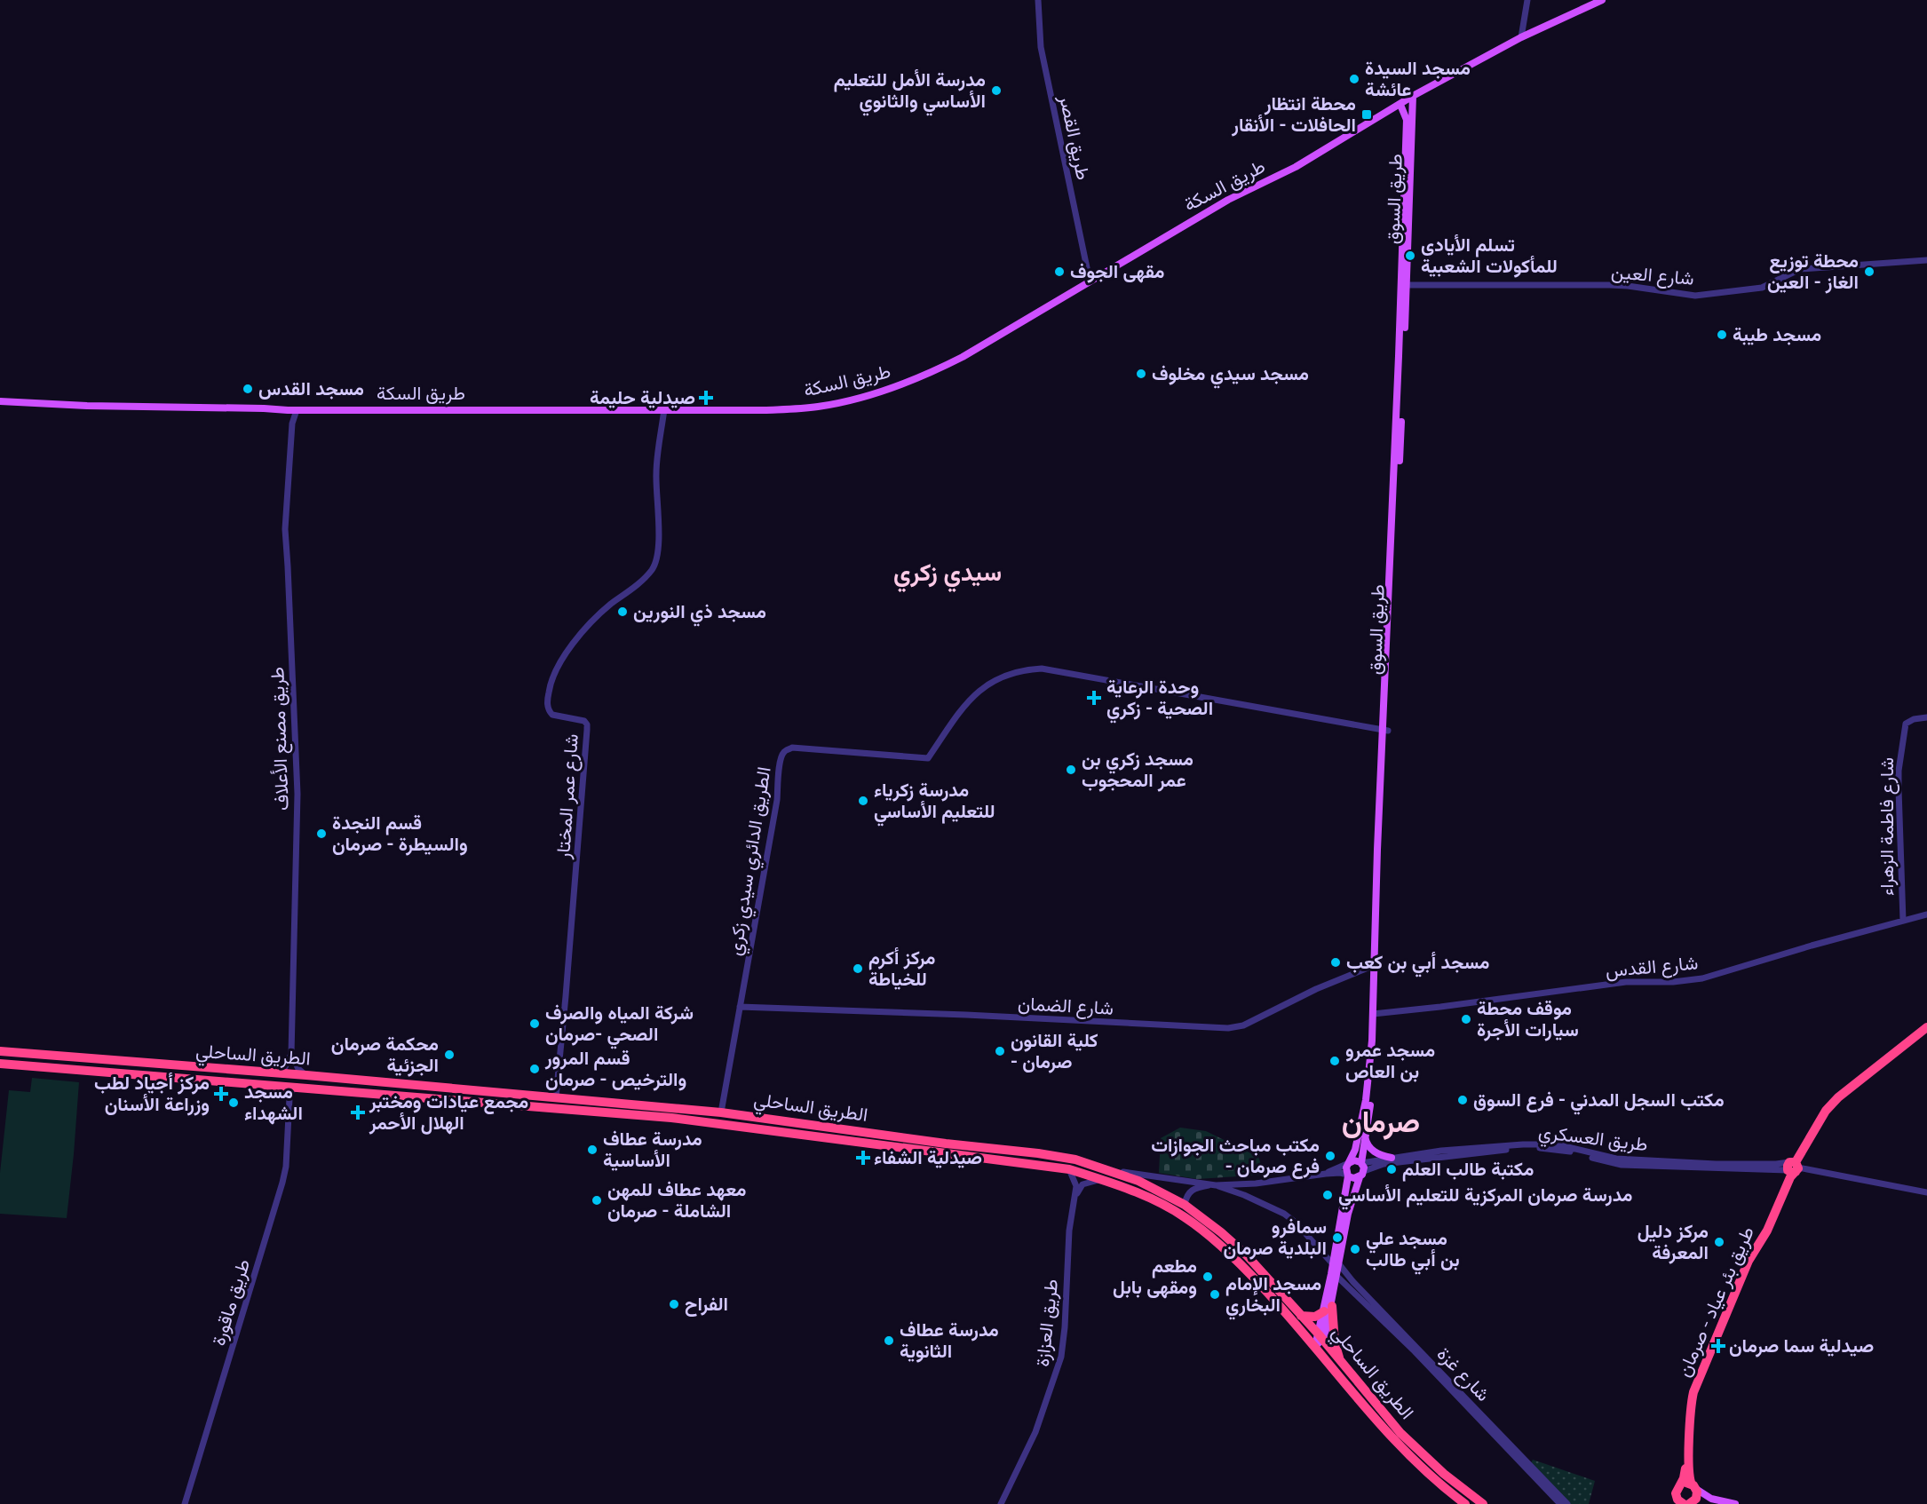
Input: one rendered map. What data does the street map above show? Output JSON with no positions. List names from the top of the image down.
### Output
{
  "streets": {
    "highway": ["الطريق الساحلي", "طريق بئر عياد - صرمان"],
    "main road": ["طريق السكة", "طريق السوق"],
    "street": [
      "طريق القصر",
      "شارع العين",
      "طريق مصنع الأعلاف",
      "شارع عمر المختار",
      "شارع فاطمة الزهراء",
      "الطريق الدائري سيدي زكري",
      "شارع القدس",
      "شارع الضمان",
      "طريق العسكري",
      "طريق ماقورة",
      "طريق العزازة",
      "شارع غزة"
    ]
  },
  "crossings": [
    ["طريق القصر", "طريق السكة"],
    ["طريق السكة", "طريق السوق"],
    ["طريق السكة", "طريق مصنع الأعلاف"],
    ["طريق السكة", "شارع عمر المختار"],
    ["طريق السوق", "شارع العين"],
    ["طريق السوق", "الطريق الدائري سيدي زكري"],
    ["طريق السوق", "شارع القدس"],
    ["طريق السوق", "شارع الضمان"],
    ["طريق السوق", "الطريق الساحلي"],
    ["طريق السوق", "طريق العسكري"],
    ["طريق السوق", "شارع غزة"],
    ["شارع عمر المختار", "الطريق الساحلي"],
    ["شارع فاطمة الزهراء", "شارع القدس"],
    ["الطريق الدائري سيدي زكري", "شارع الضمان"],
    ["الطريق الدائري سيدي زكري", "الطريق الساحلي"],
    ["الطريق الساحلي", "طريق ماقورة"],
    ["الطريق الساحلي", "طريق العزازة"],
    ["طريق العسكري", "طريق بئر عياد - صرمان"]
  ],
  "districts": ["سيدي زكري", "صرمان"],
  "places": {
    "other": [
      "مسجد السيدة عائشة",
      "مدرسة الأمل للتعليم الأساسي والثانوي",
      "تسلم الأيادي للمأكولات الشعبية",
      "مقهى الجوف",
      "محطة توزيع الغاز - العين",
      "مسجد طيبة",
      "مسجد سيدي مخلوف",
      "مسجد القدس",
      "مسجد ذي النورين",
      "مسجد زكري بن عمر المحجوب",
      "مدرسة زكرياء للتعليم الأساسي",
      "قسم النجدة والسيطرة - صرمان",
      "مسجد أبي بن كعب",
      "مركز أكرم للخياطة",
      "موقف محطة سيارات الأجرة",
      "شركة المياه والصرف الصحي -صرمان",
      "كلية القانون - صرمان",
      "محكمة صرمان الجزئية",
      "مسجد عمرو بن العاص",
      "قسم المرور والترخيص - صرمان",
      "مكتب السجل المدني - فرع السوق",
      "مسجد الشهداء",
      "مدرسة عطاف الأساسية",
      "مكتب مباحث الجوازات - فرع صرمان",
      "مكتبة طالب العلم",
      "مدرسة صرمان المركزية للتعليم الأساسي",
      "معهد عطاف للمهن الشاملة - صرمان",
      "سمافرو البلدية صرمان",
      "مركز دليل المعرفة",
      "مسجد علي بن أبي طالب",
      "مطعم ومقهى بابل",
      "مسجد الإمام البخاري",
      "الفراح",
      "مدرسة عطاف الثانوية"
    ],
    "transit": ["محطة انتظار الحافلات - الأنقار"],
    "health": [
      "صيدلية حليمة",
      "وحدة الرعاية الصحية - زكري",
      "مركز أجياد لطب وزراعة الأسنان",
      "مجمع عيادات ومختبر الهلال الأحمر",
      "صيدلية الشفاء",
      "صيدلية سما صرمان"
    ]
  }
}
